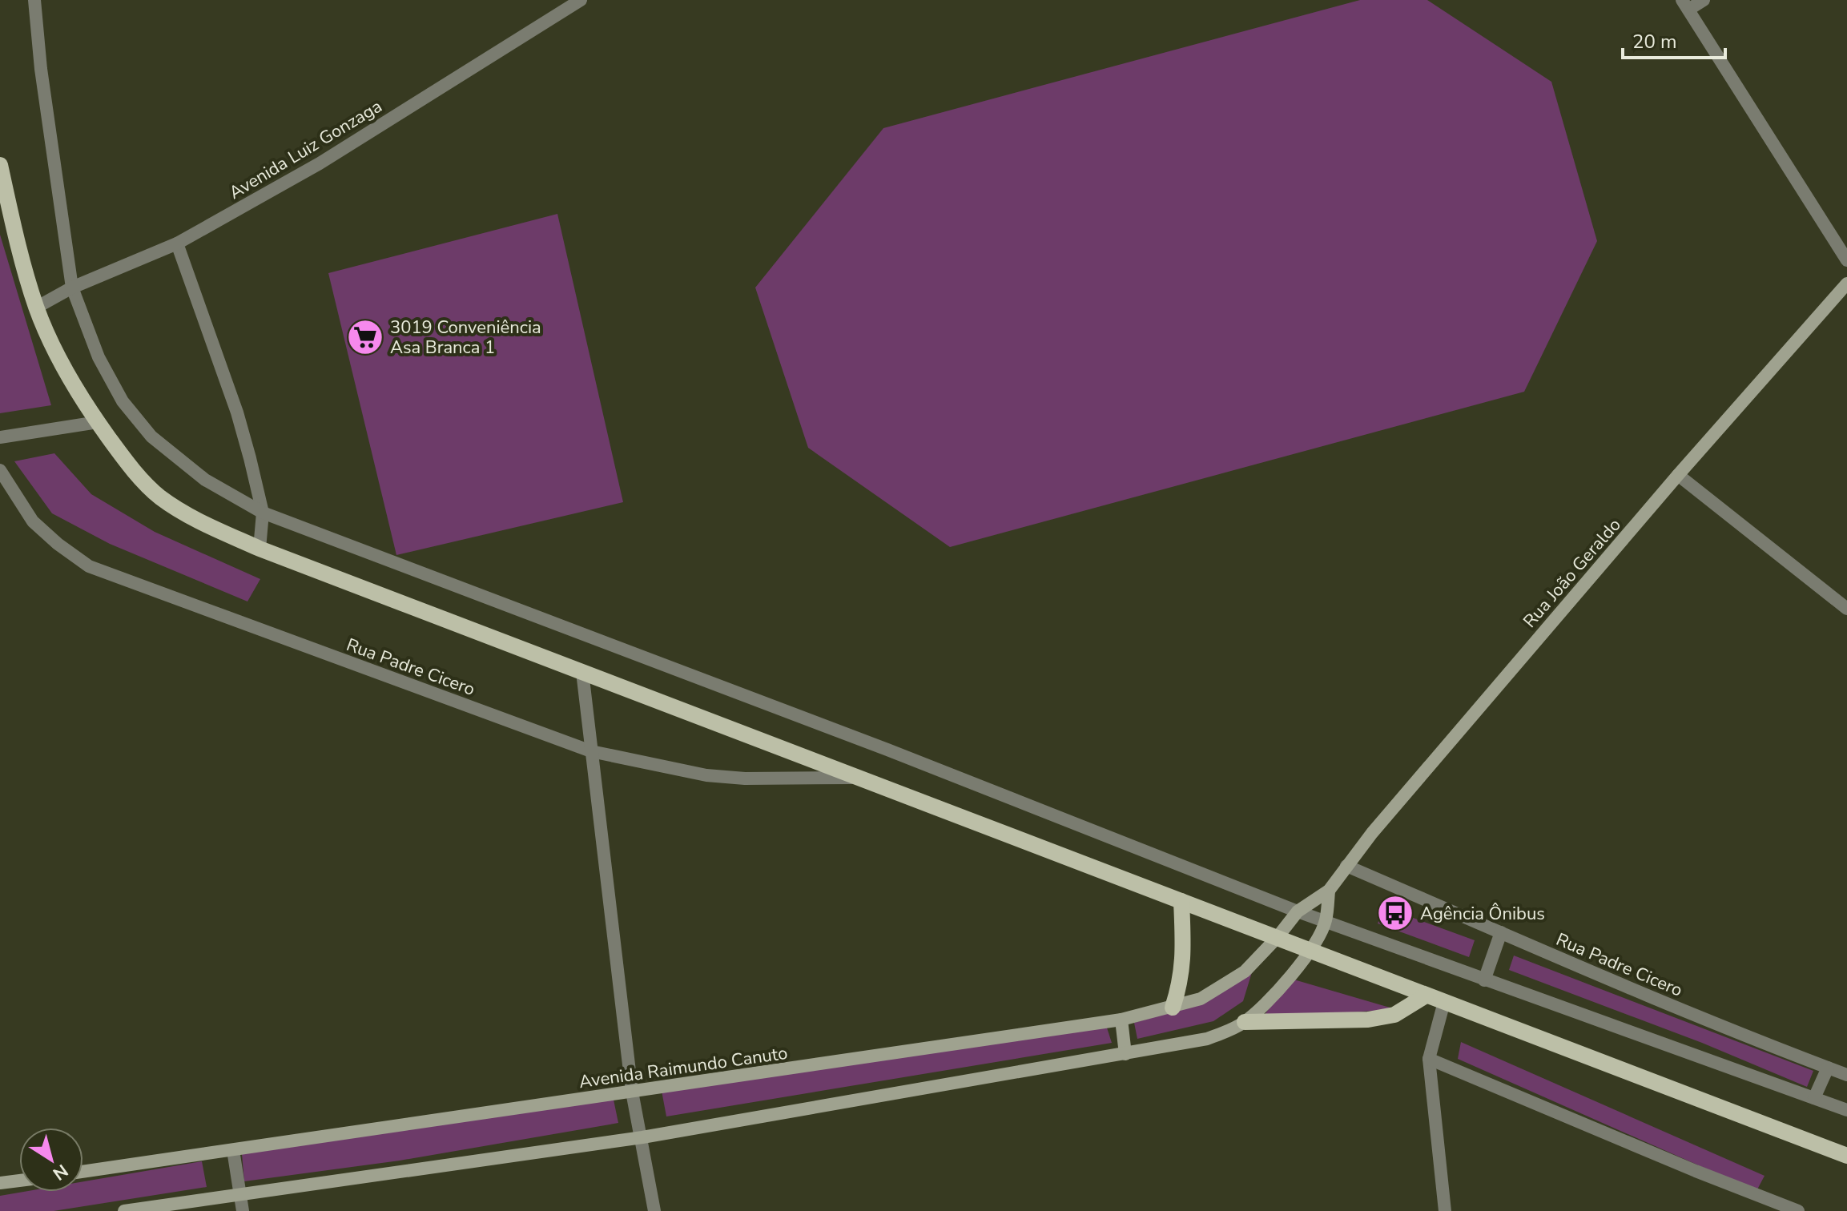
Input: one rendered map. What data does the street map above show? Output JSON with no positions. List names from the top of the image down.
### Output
{
  "streets": {
    "street": [
      "Avenida Luiz Gonzaga",
      "Rua João Geraldo",
      "Rua Padre Cicero",
      "Avenida Raimundo Canuto"
    ]
  },
  "crossings": [
    ["Rua João Geraldo", "Rua Padre Cicero"],
    ["Rua João Geraldo", "Avenida Raimundo Canuto"]
  ],
  "places": {
    "supermarket": ["3019 Conveniência Asa Branca 1"],
    "bus stop": ["Agência Ônibus"]
  },
  "scale_bar": "20 m",
  "north": "bottom right"
}
